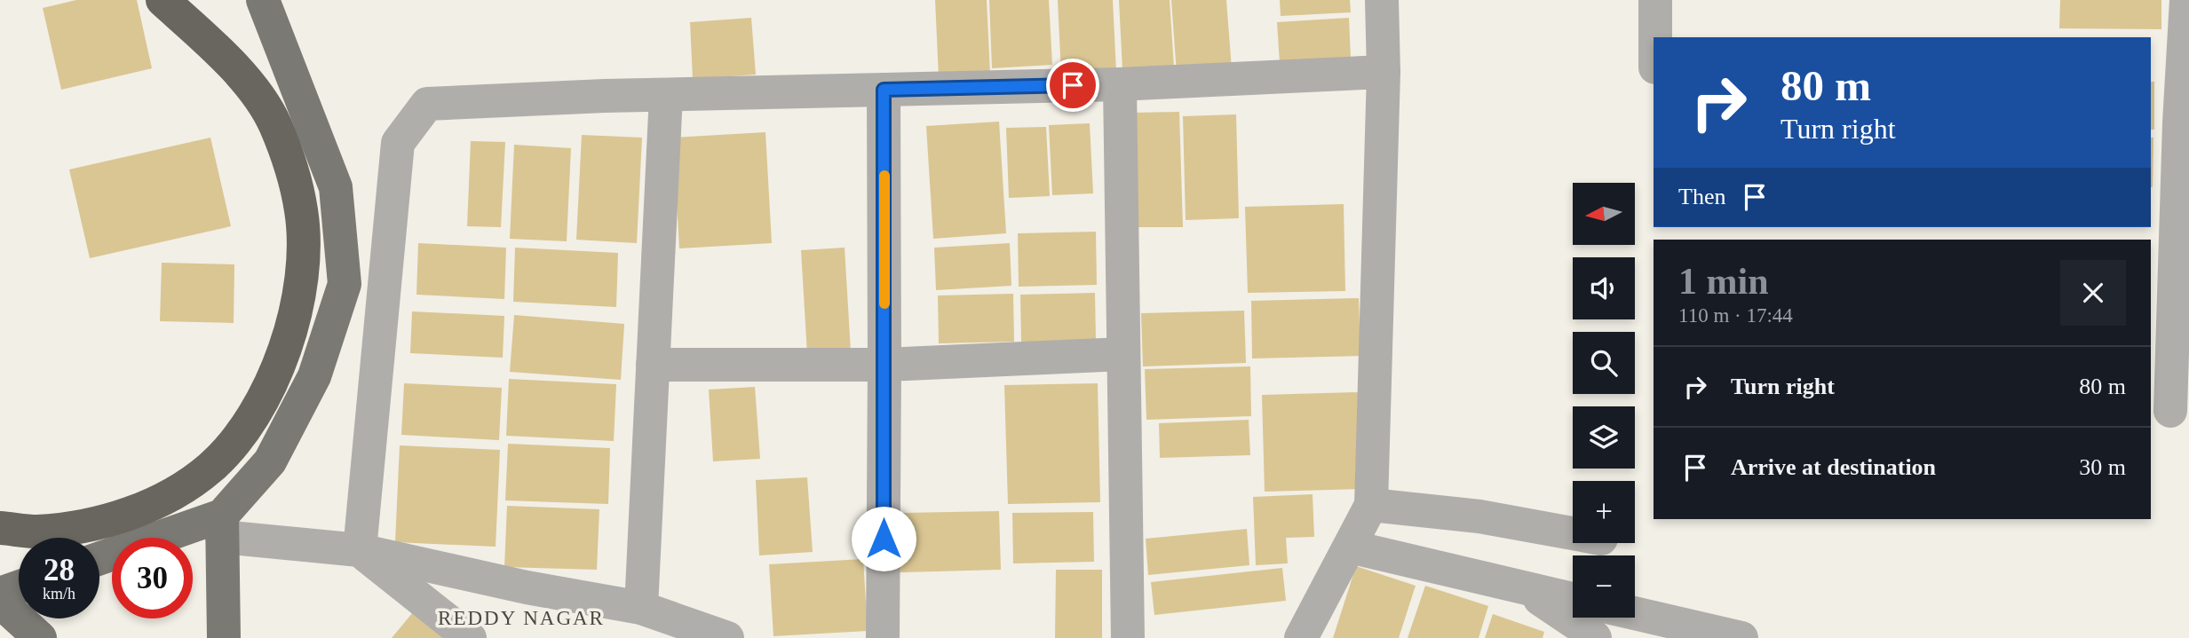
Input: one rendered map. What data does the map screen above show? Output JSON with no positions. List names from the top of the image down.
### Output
{
  "districts": ["REDDY NAGAR"],
  "north": "left",
  "page": {
    "turn": ["80 m", "Turn right"],
    "then": "Then",
    "map_buttons": ["+", "−"],
    "heading": ["1 min", "110 m · 17:44"],
    "list": [
      {
        "name": "Turn right",
        "value": "80 m"
      },
      {
        "name": "Arrive at destination",
        "value": "30 m"
      }
    ],
    "speed": "28 km/h",
    "limit": "30"
  }
}
